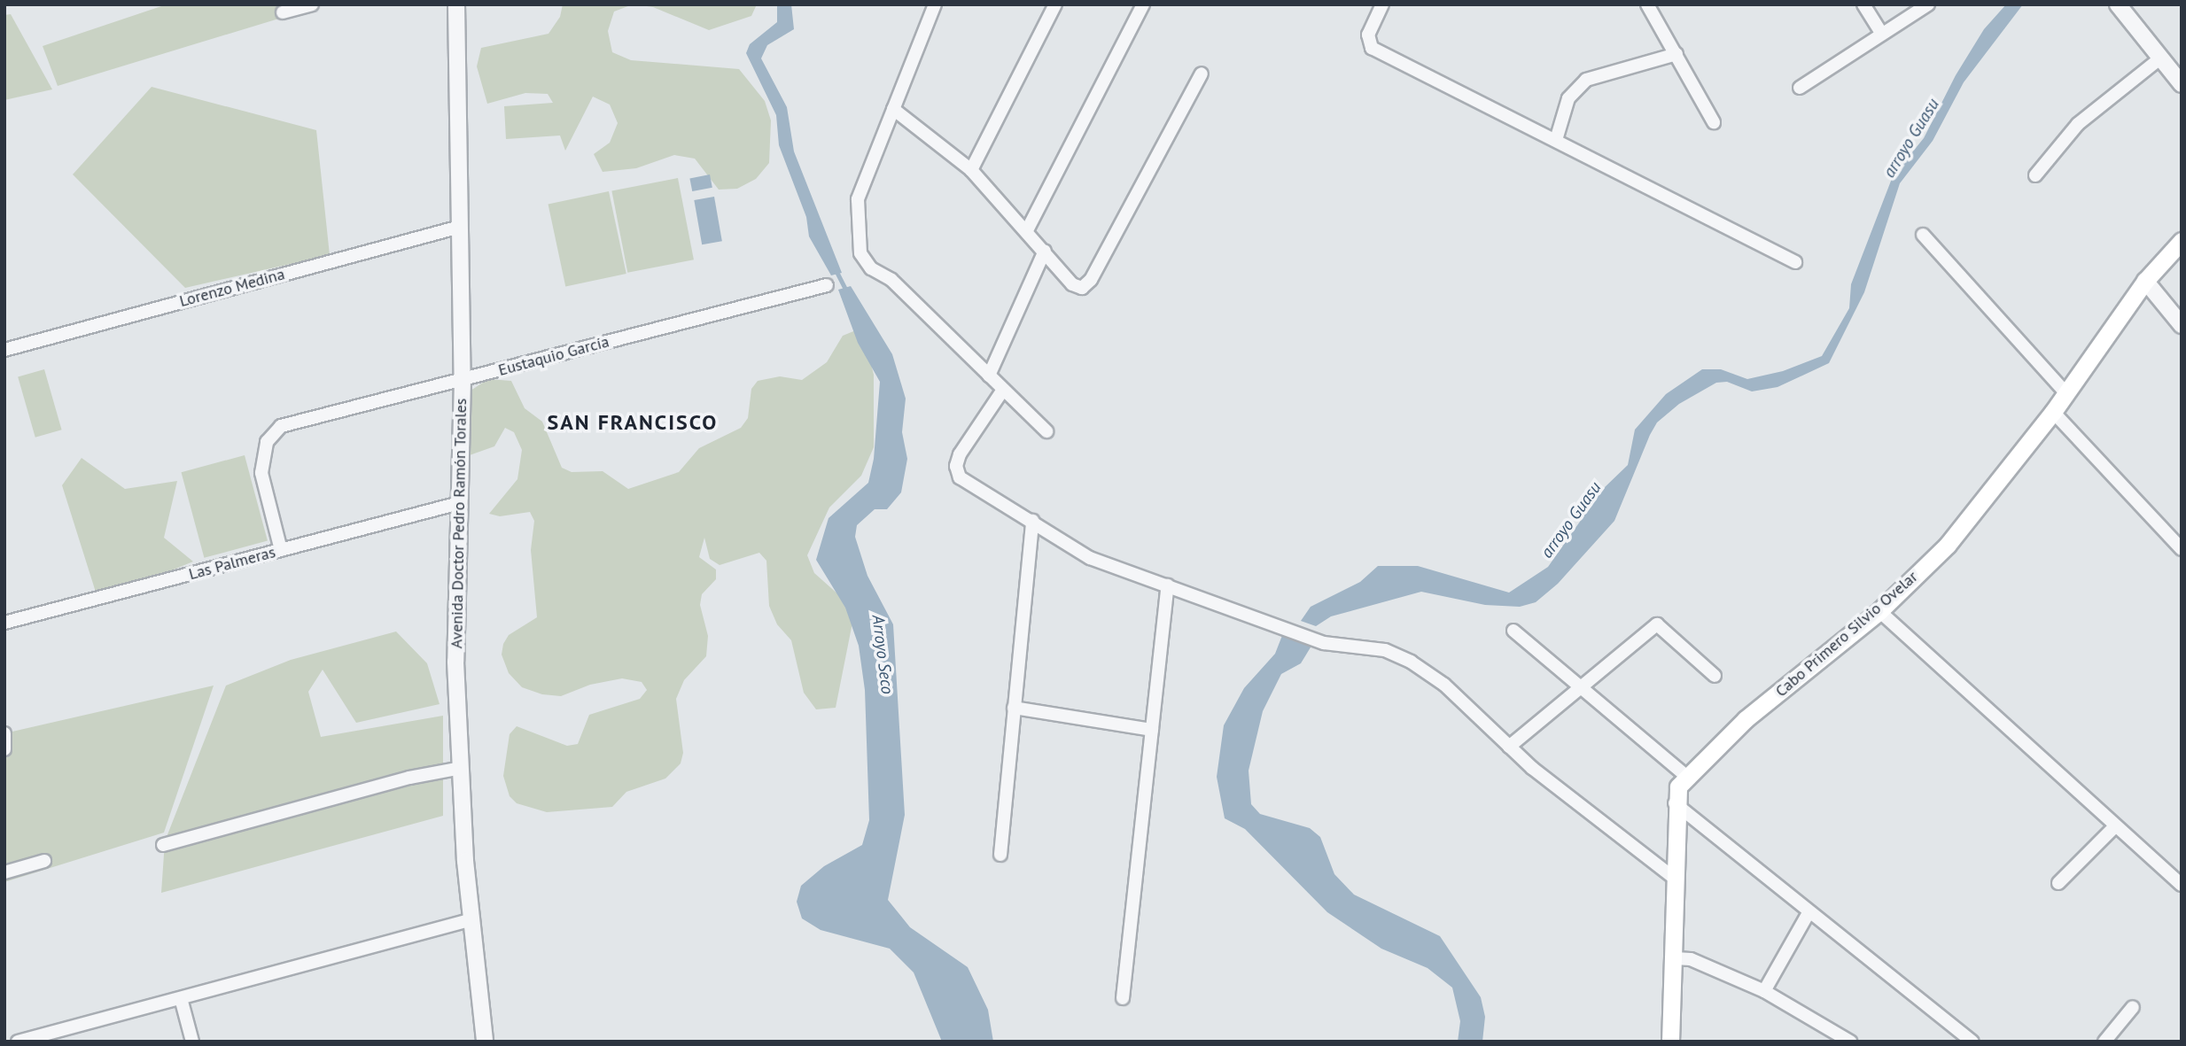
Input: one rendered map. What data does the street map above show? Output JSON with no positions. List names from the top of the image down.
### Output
{
  "streets": {
    "main road": ["Cabo Primero Silvio Ovelar"],
    "street": [
      "Lorenzo Medina",
      "Eustaquio García",
      "Avenida Doctor Pedro Ramón Torales",
      "Las Palmeras"
    ]
  },
  "crossings": [
    ["Lorenzo Medina", "Avenida Doctor Pedro Ramón Torales"],
    ["Eustaquio García", "Avenida Doctor Pedro Ramón Torales"],
    ["Eustaquio García", "Las Palmeras"],
    ["Avenida Doctor Pedro Ramón Torales", "Las Palmeras"]
  ],
  "districts": ["SAN FRANCISCO"],
  "water": ["arroyo Guasu", "Arroyo Seco"]
}
